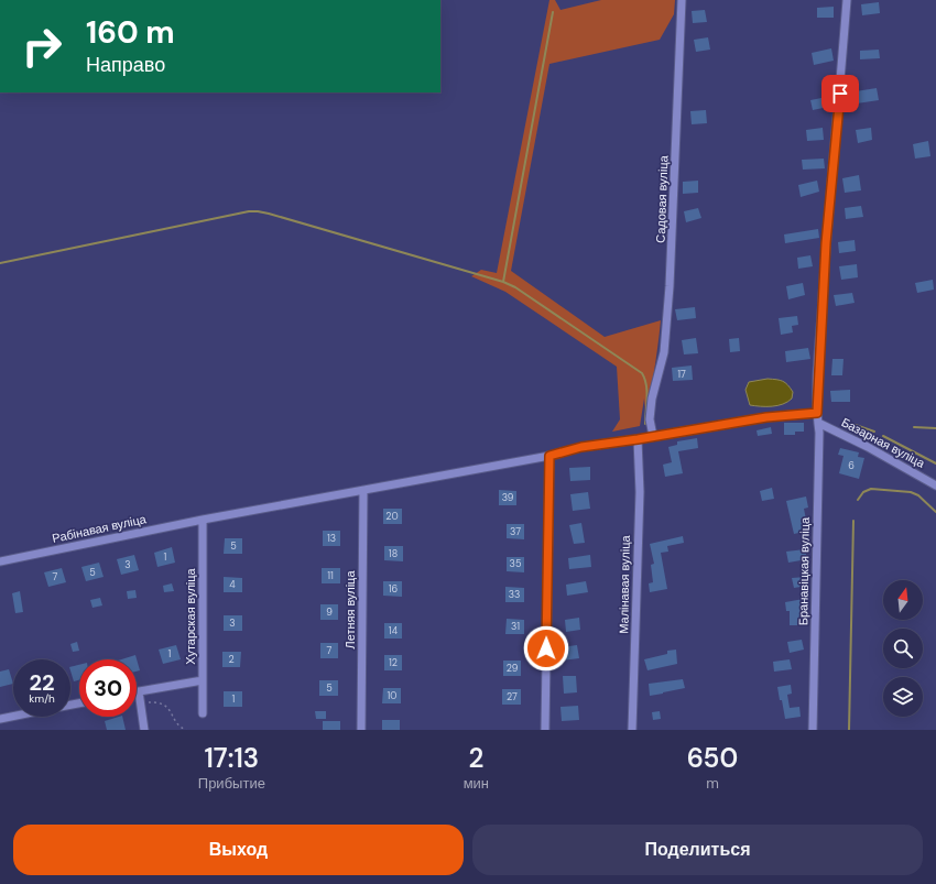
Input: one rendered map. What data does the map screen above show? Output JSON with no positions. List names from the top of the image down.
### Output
{
  "streets": {
    "street": [
      "Садовая вуліца",
      "Базарная вуліца",
      "Рабінавая вуліца",
      "Бранавіцкая вуліца",
      "Малінавая вуліца",
      "Летняя вуліца",
      "Хутарская вуліца"
    ]
  },
  "crossings": [
    ["Садовая вуліца", "Рабінавая вуліца"],
    ["Базарная вуліца", "Бранавіцкая вуліца"],
    ["Рабінавая вуліца", "Бранавіцкая вуліца"],
    ["Рабінавая вуліца", "Малінавая вуліца"],
    ["Рабінавая вуліца", "Летняя вуліца"],
    ["Рабінавая вуліца", "Хутарская вуліца"]
  ],
  "house_numbers": [
    "17",
    "6",
    "39",
    "20",
    "37",
    "13",
    "5",
    "18",
    "1",
    "35",
    "3",
    "5",
    "11",
    "7",
    "4",
    "16",
    "33",
    "9",
    "3",
    "31",
    "14",
    "7",
    "1",
    "2",
    "12",
    "29",
    "5",
    "10",
    "27",
    "1"
  ],
  "north": "top",
  "page": {
    "turn": ["160 m", "Направо"],
    "speed": "22 km/h",
    "limit": "30",
    "eta": [
      "17:13",
      "Прибытие",
      "2",
      "мин",
      "650",
      "m"
    ],
    "buttons": ["Выход", "Поделиться"]
  }
}
